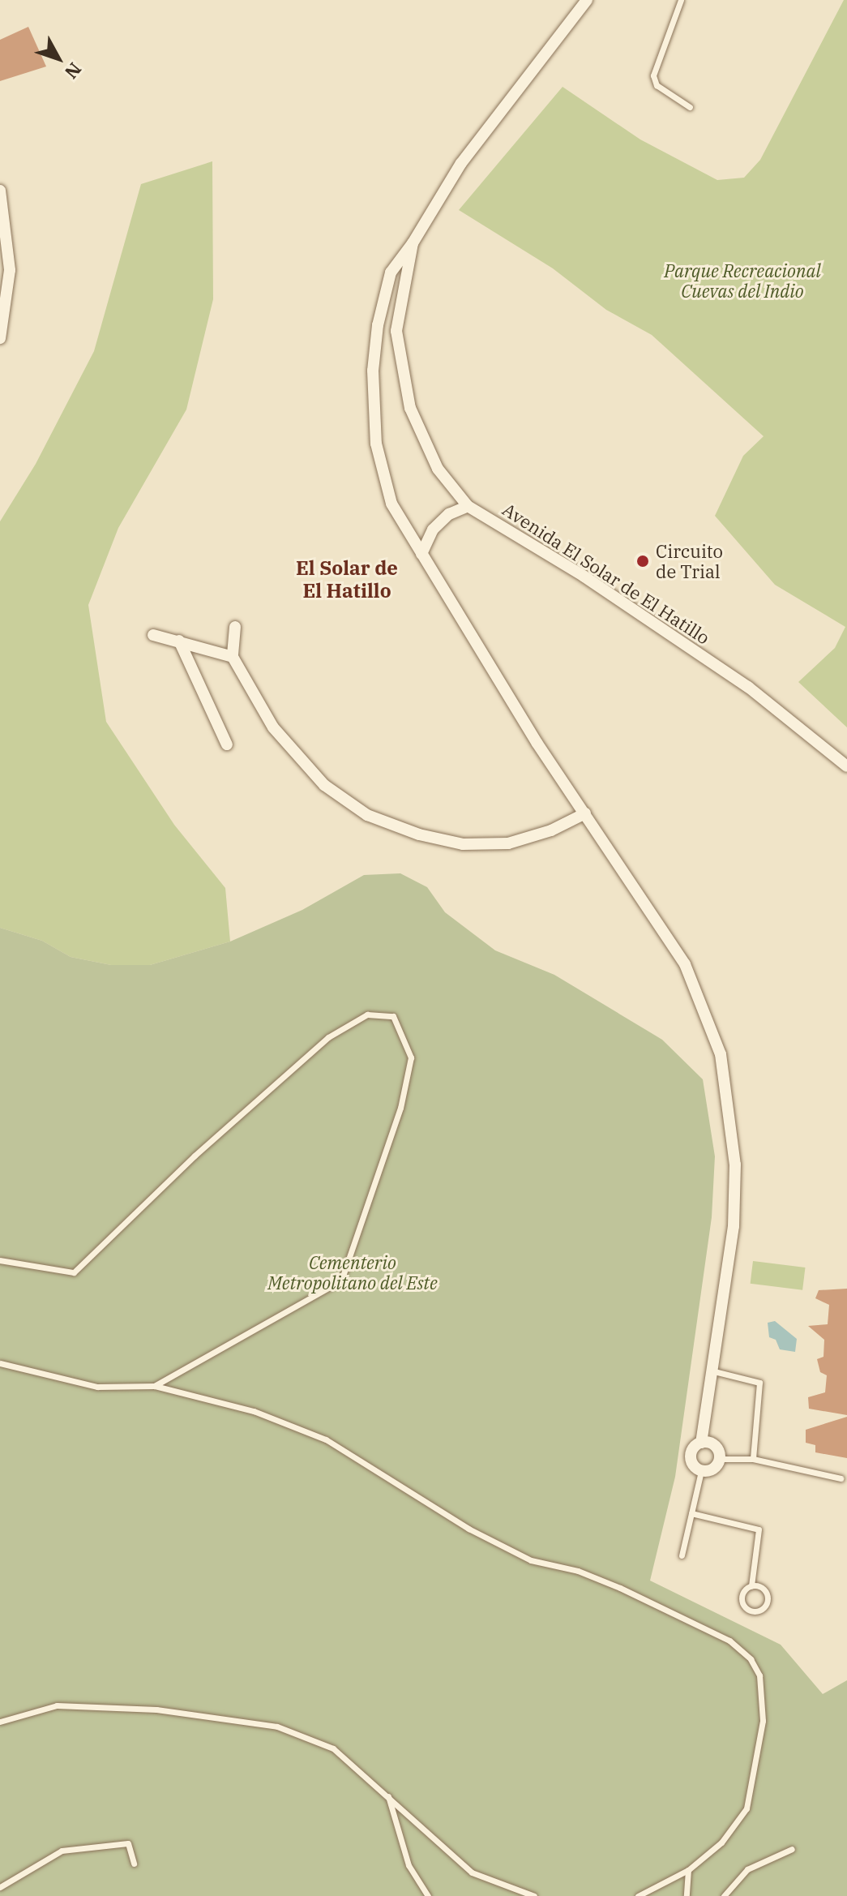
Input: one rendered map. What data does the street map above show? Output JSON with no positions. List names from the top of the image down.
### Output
{
  "streets": {
    "street": ["Avenida El Solar de El Hatillo"]
  },
  "districts": ["El Solar de El Hatillo"],
  "parks": ["Parque Recreacional Cuevas del Indio", "Cementerio Metropolitano del Este"],
  "places": ["Circuito de Trial"],
  "north": "bottom right"
}
